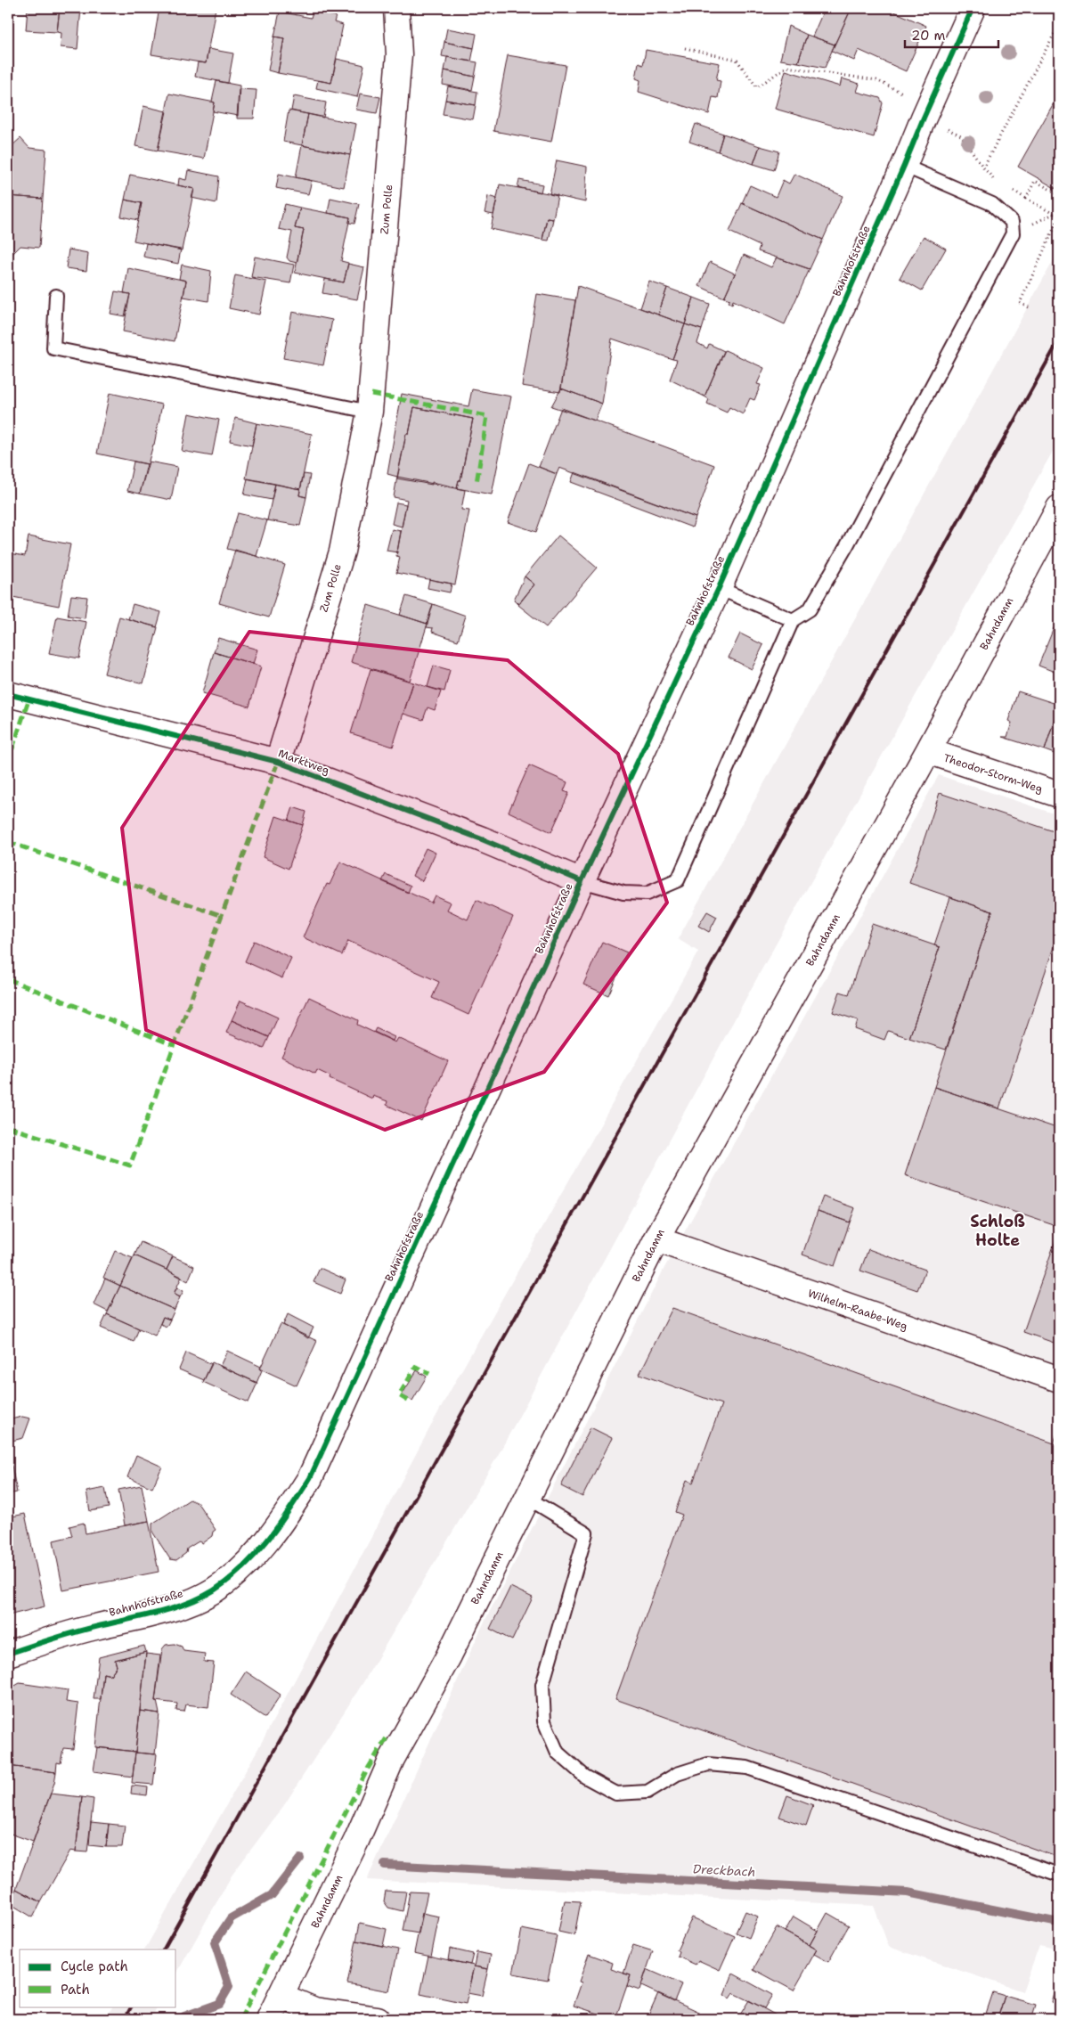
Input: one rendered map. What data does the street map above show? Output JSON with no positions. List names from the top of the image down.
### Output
{
  "streets": {
    "street": [
      "Zum Polle",
      "Bahnhofstraße",
      "Bahndamm",
      "Marktweg",
      "Theodor-Storm-Weg",
      "Wilhelm-Raabe-Weg"
    ]
  },
  "crossings": [
    ["Zum Polle", "Marktweg"],
    ["Bahnhofstraße", "Marktweg"],
    ["Bahndamm", "Theodor-Storm-Weg"],
    ["Bahndamm", "Wilhelm-Raabe-Weg"]
  ],
  "districts": ["Schloß Holte"],
  "water": ["Dreckbach"],
  "legend": ["Cycle path", "Path"],
  "scale_bar": "20 m"
}
